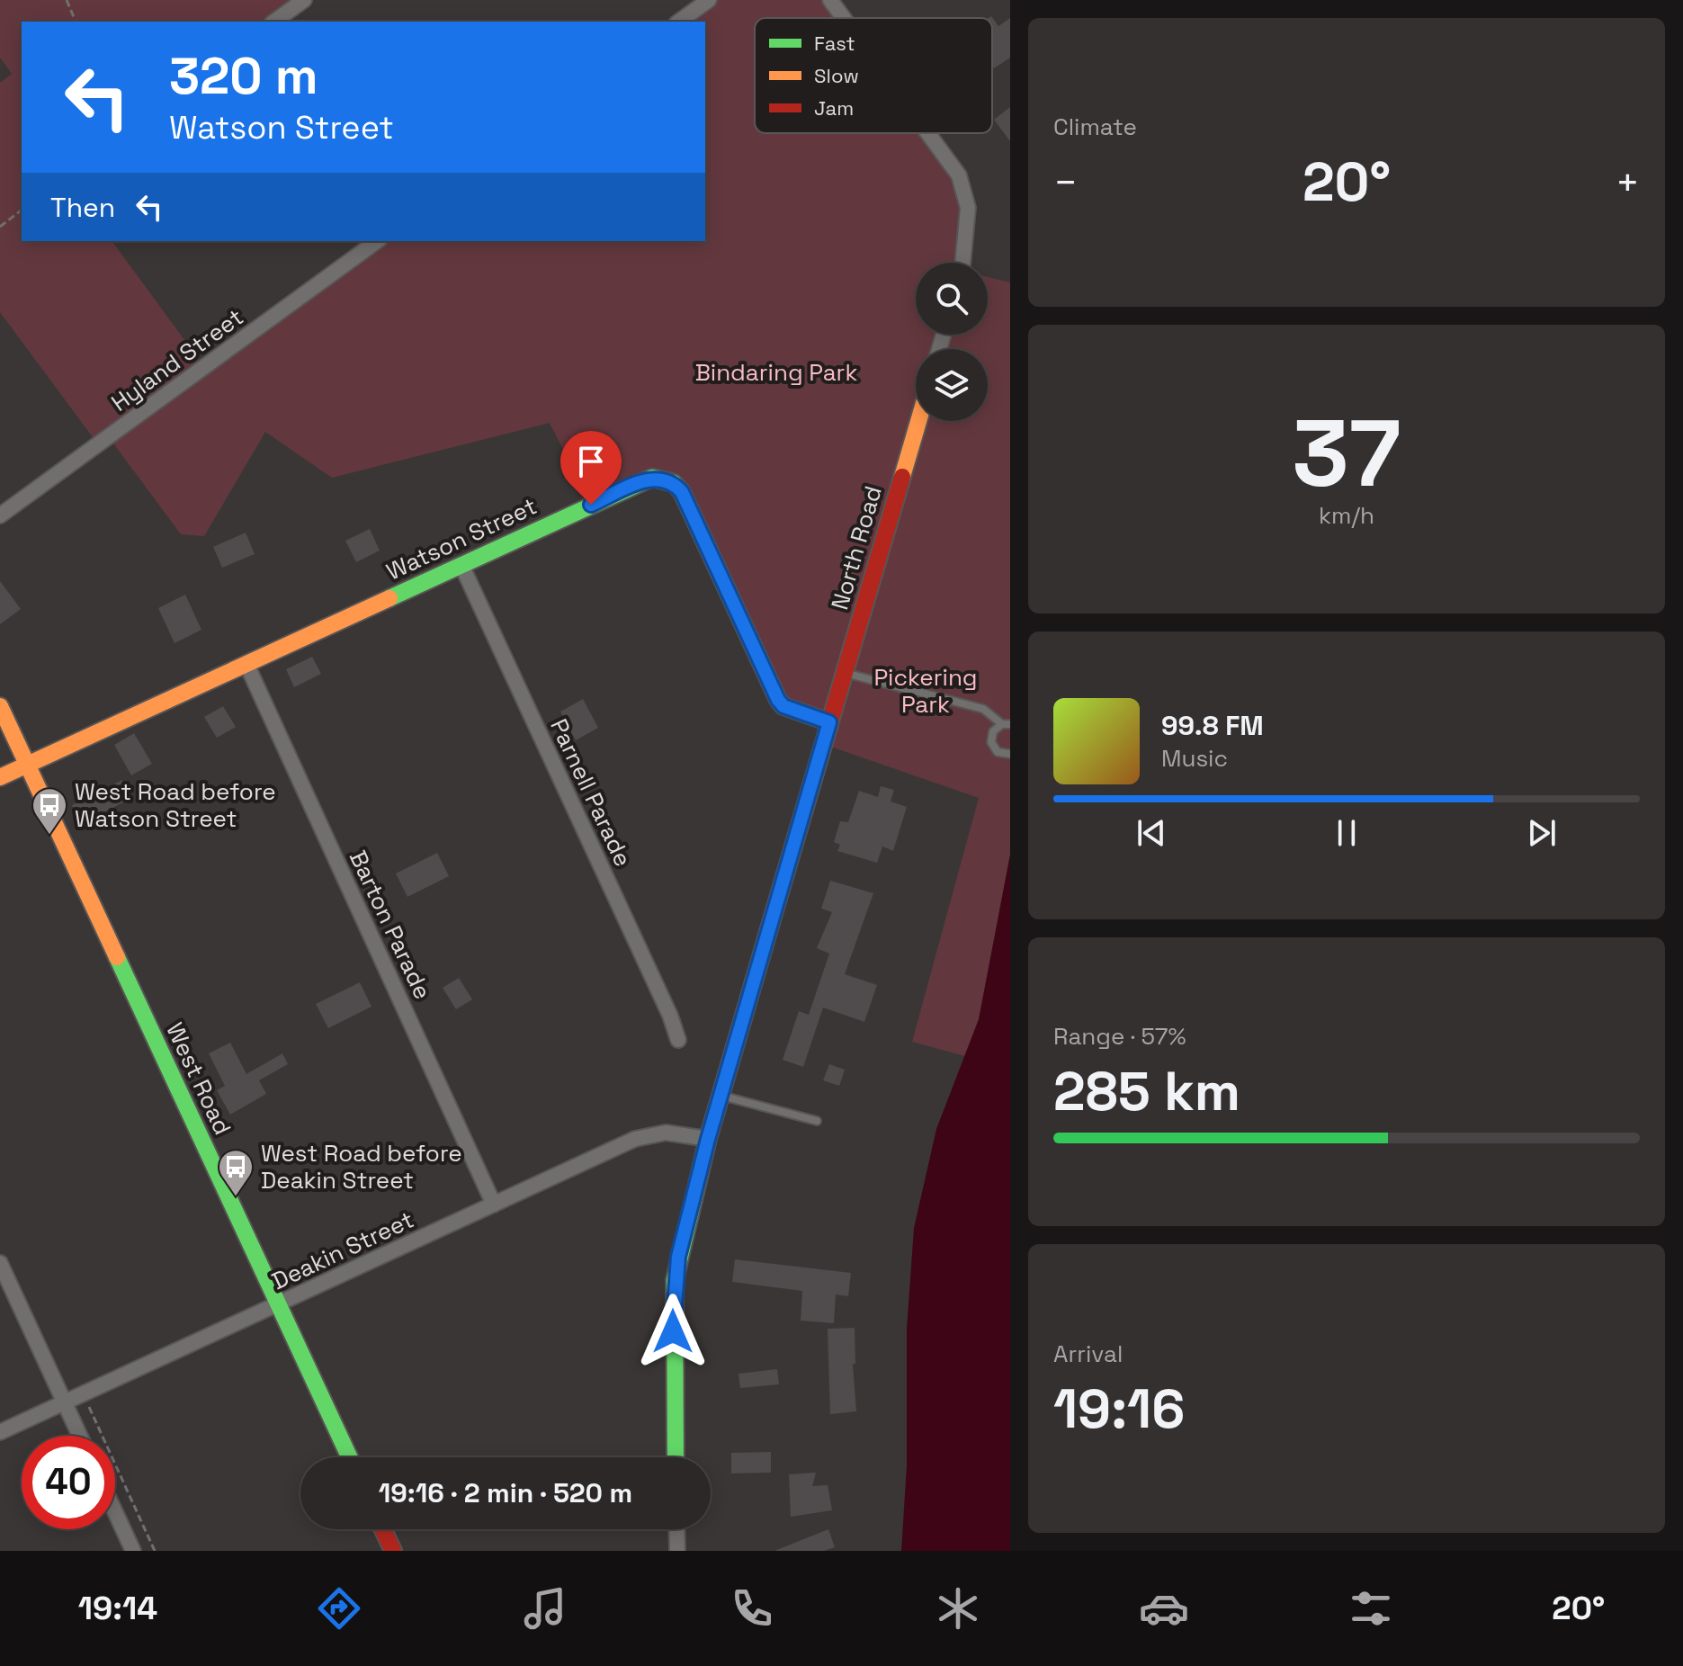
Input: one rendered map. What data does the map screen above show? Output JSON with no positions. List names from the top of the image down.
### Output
{
  "streets": {
    "street": [
      "Hyland Street",
      "Watson Street",
      "North Road",
      "Parnell Parade",
      "Barton Parade",
      "West Road",
      "Deakin Street"
    ]
  },
  "crossings": [
    ["Watson Street", "North Road"],
    ["Watson Street", "Parnell Parade"],
    ["Watson Street", "Barton Parade"],
    ["Watson Street", "West Road"],
    ["North Road", "Deakin Street"],
    ["Barton Parade", "Deakin Street"],
    ["West Road", "Deakin Street"]
  ],
  "parks": ["Bindaring Park", "Pickering Park"],
  "places": {
    "bus stop": ["West Road before Watson Street", "West Road before Deakin Street"]
  },
  "legend": ["Fast", "Slow", "Jam"],
  "page": {
    "tile": [
      "Climate",
      ["37", "km/h"],
      ["Range · 57%", "285 km"],
      ["Arrival", "19:16"]
    ],
    "turn": ["320 m", "Watson Street"],
    "heat": ["−", "20°", "+"],
    "then": "Then",
    "song": ["99.8 FM", "Music"],
    "limit": "40",
    "trip": "19:16 · 2 min · 520 m",
    "tabs": ["19:14", "20°"]
  }
}
